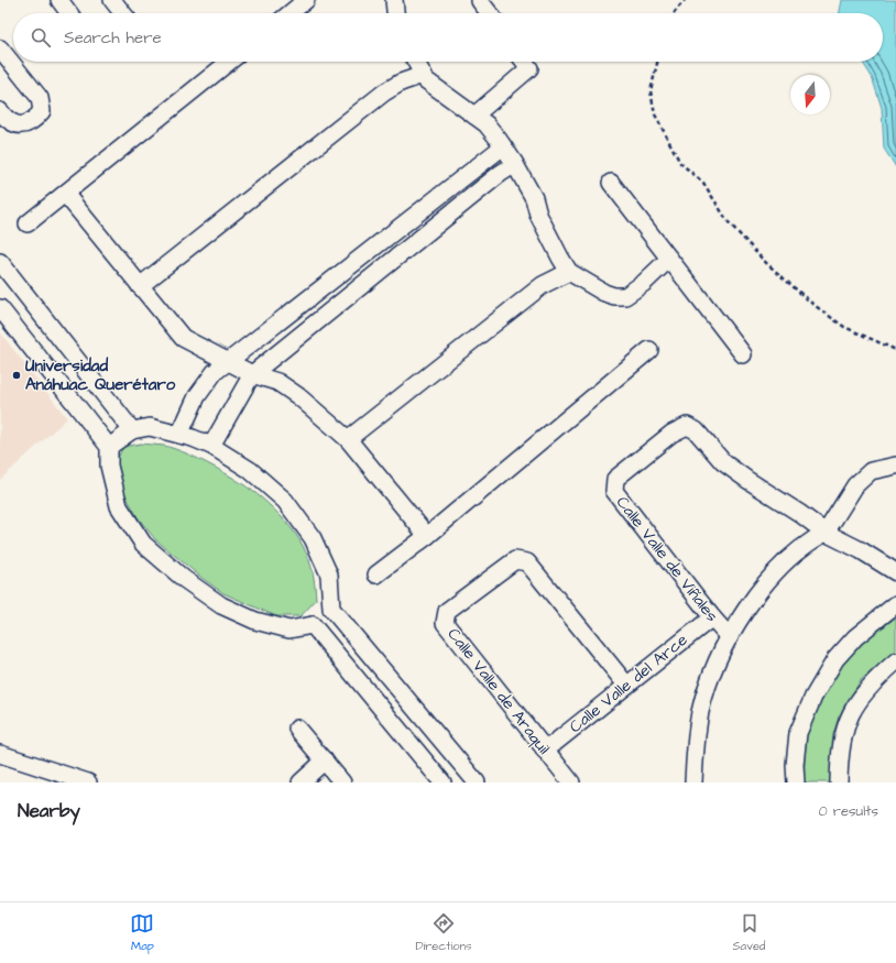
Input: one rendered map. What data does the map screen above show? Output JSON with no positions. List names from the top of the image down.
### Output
{
  "streets": {
    "street": ["Calle Valle de Viñales", "Calle Valle del Arce", "Calle Valle de Araquil"]
  },
  "crossings": [
    ["Calle Valle de Viñales", "Calle Valle del Arce"],
    ["Calle Valle del Arce", "Calle Valle de Araquil"]
  ],
  "places": ["Universidad Anáhuac Querétaro"],
  "north": "bottom",
  "page": {
    "search": "Search here",
    "heading": ["Nearby", "0 results"],
    "nav": ["Map", "Directions", "Saved"]
  }
}
